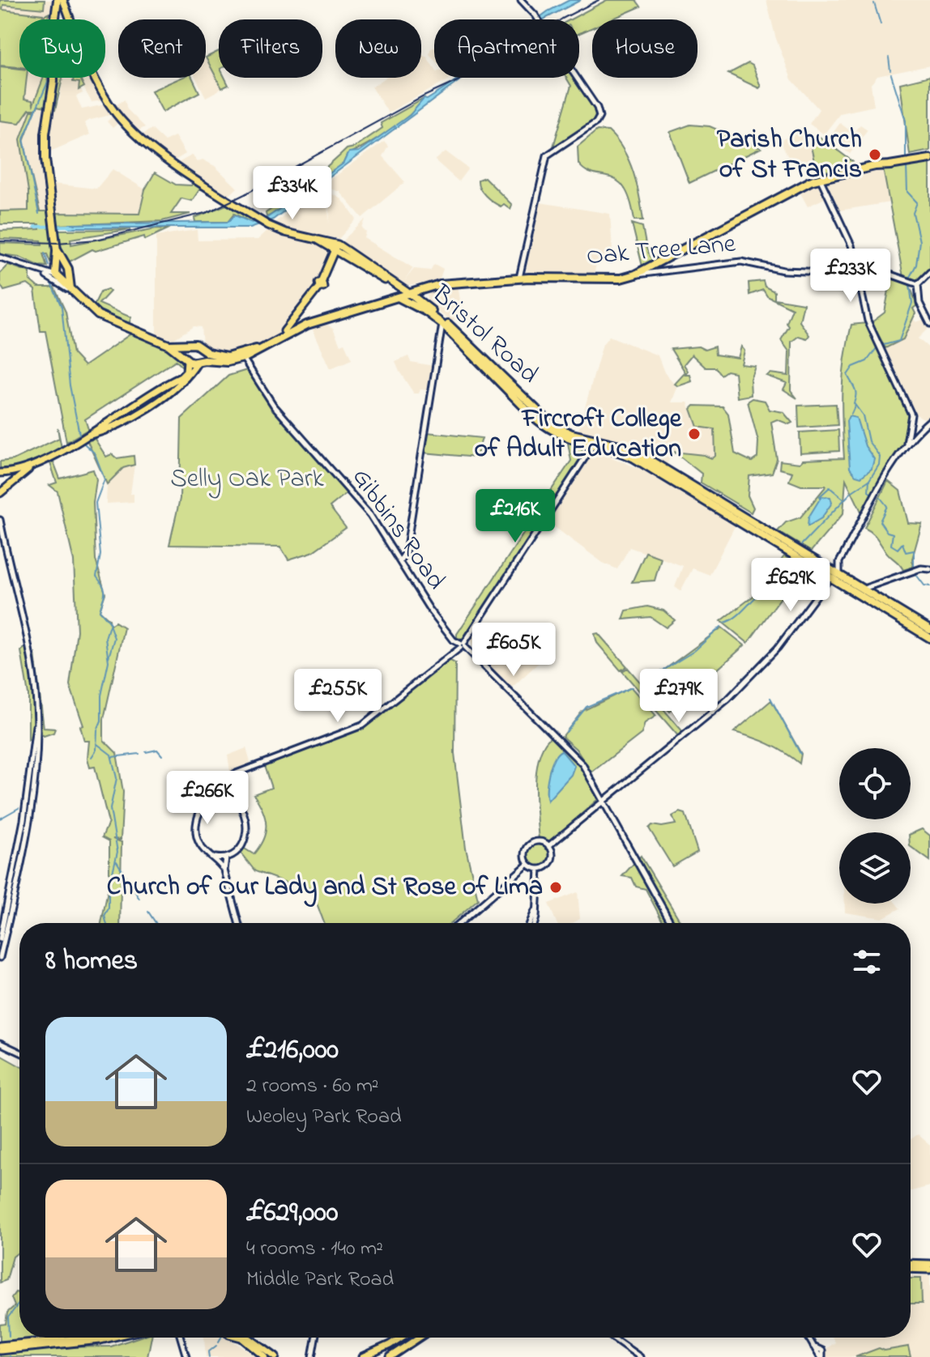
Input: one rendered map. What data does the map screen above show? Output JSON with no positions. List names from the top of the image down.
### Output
{
  "streets": {
    "highway": ["Oak Tree Lane", "Bristol Road"],
    "street": ["Gibbins Road"]
  },
  "crossings": [
    ["Oak Tree Lane", "Bristol Road"]
  ],
  "parks": ["Selly Oak Park"],
  "places": ["Parish Church of St Francis", "Fircroft College of Adult Education", "Church of Our Lady and St Rose of Lima"],
  "page": {
    "chip": [
      "Buy",
      "Rent",
      "Filters",
      "New",
      "Apartment",
      "House"
    ],
    "price": [
      "£334K",
      "£233K",
      "£216K",
      "£629K",
      "£605K",
      "£255K",
      "£279K",
      "£266K"
    ],
    "heading": "8 homes",
    "list": [
      {
        "name": "£216,000",
        "note": "2 rooms · 60 m² · Weoley Park Road"
      },
      {
        "name": "£629,000",
        "note": "4 rooms · 140 m² · Middle Park Road"
      }
    ]
  }
}
